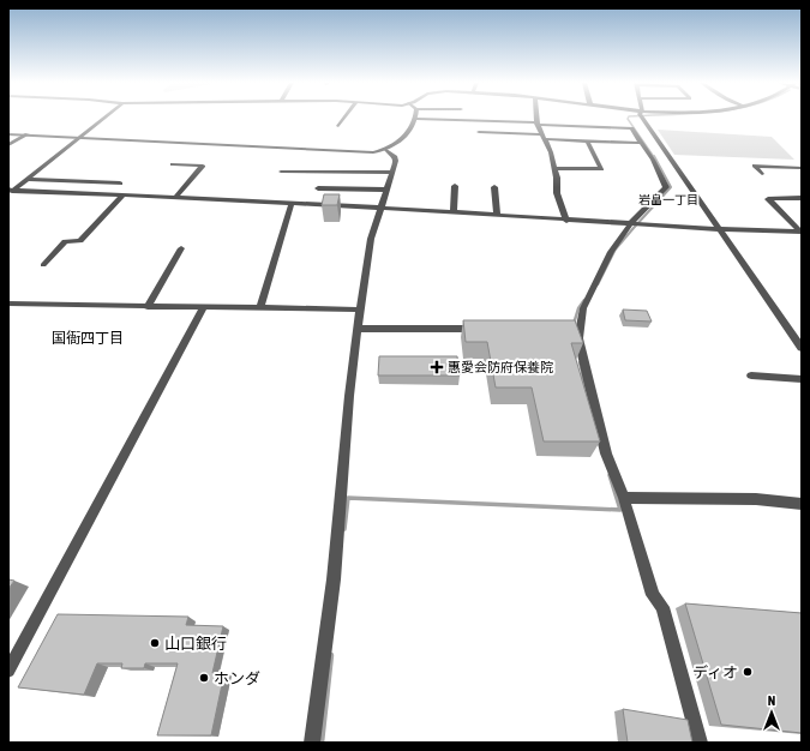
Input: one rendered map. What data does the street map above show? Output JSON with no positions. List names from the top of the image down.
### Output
{
  "districts": ["岩畠一丁目", "国衙四丁目"],
  "places": {
    "health": ["惠愛会防府保養院"],
    "other": ["山口銀行", "ディオ", "ホンダ"]
  },
  "north": "top"
}
